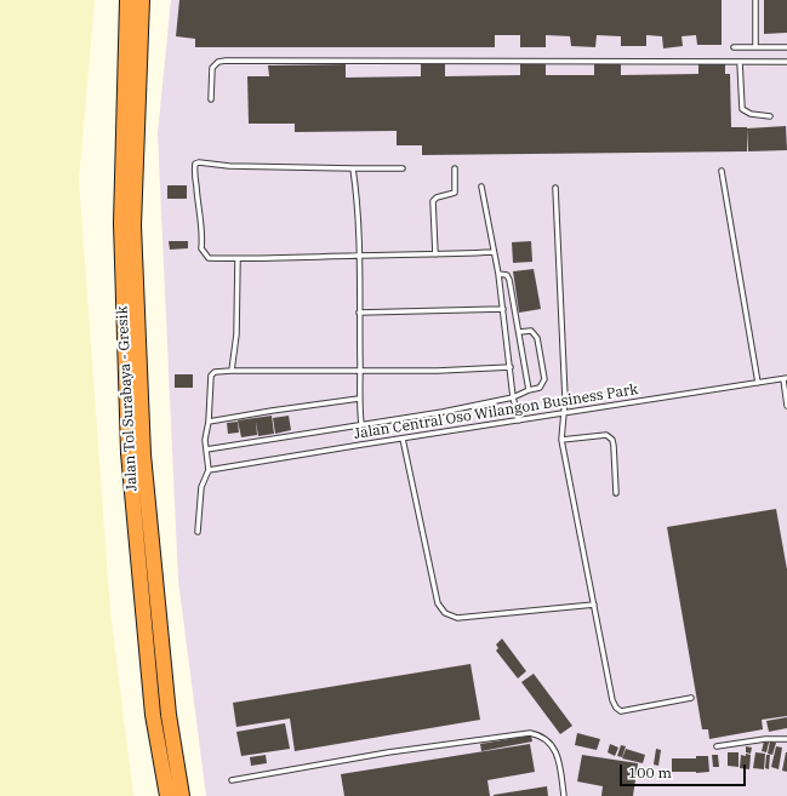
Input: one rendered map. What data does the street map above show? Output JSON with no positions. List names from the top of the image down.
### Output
{
  "streets": {
    "highway": ["Jalan Tol Surabaya - Gresik"],
    "lane": ["Jalan Central Oso Wilangon Business Park"]
  },
  "scale_bar": "100 m"
}
